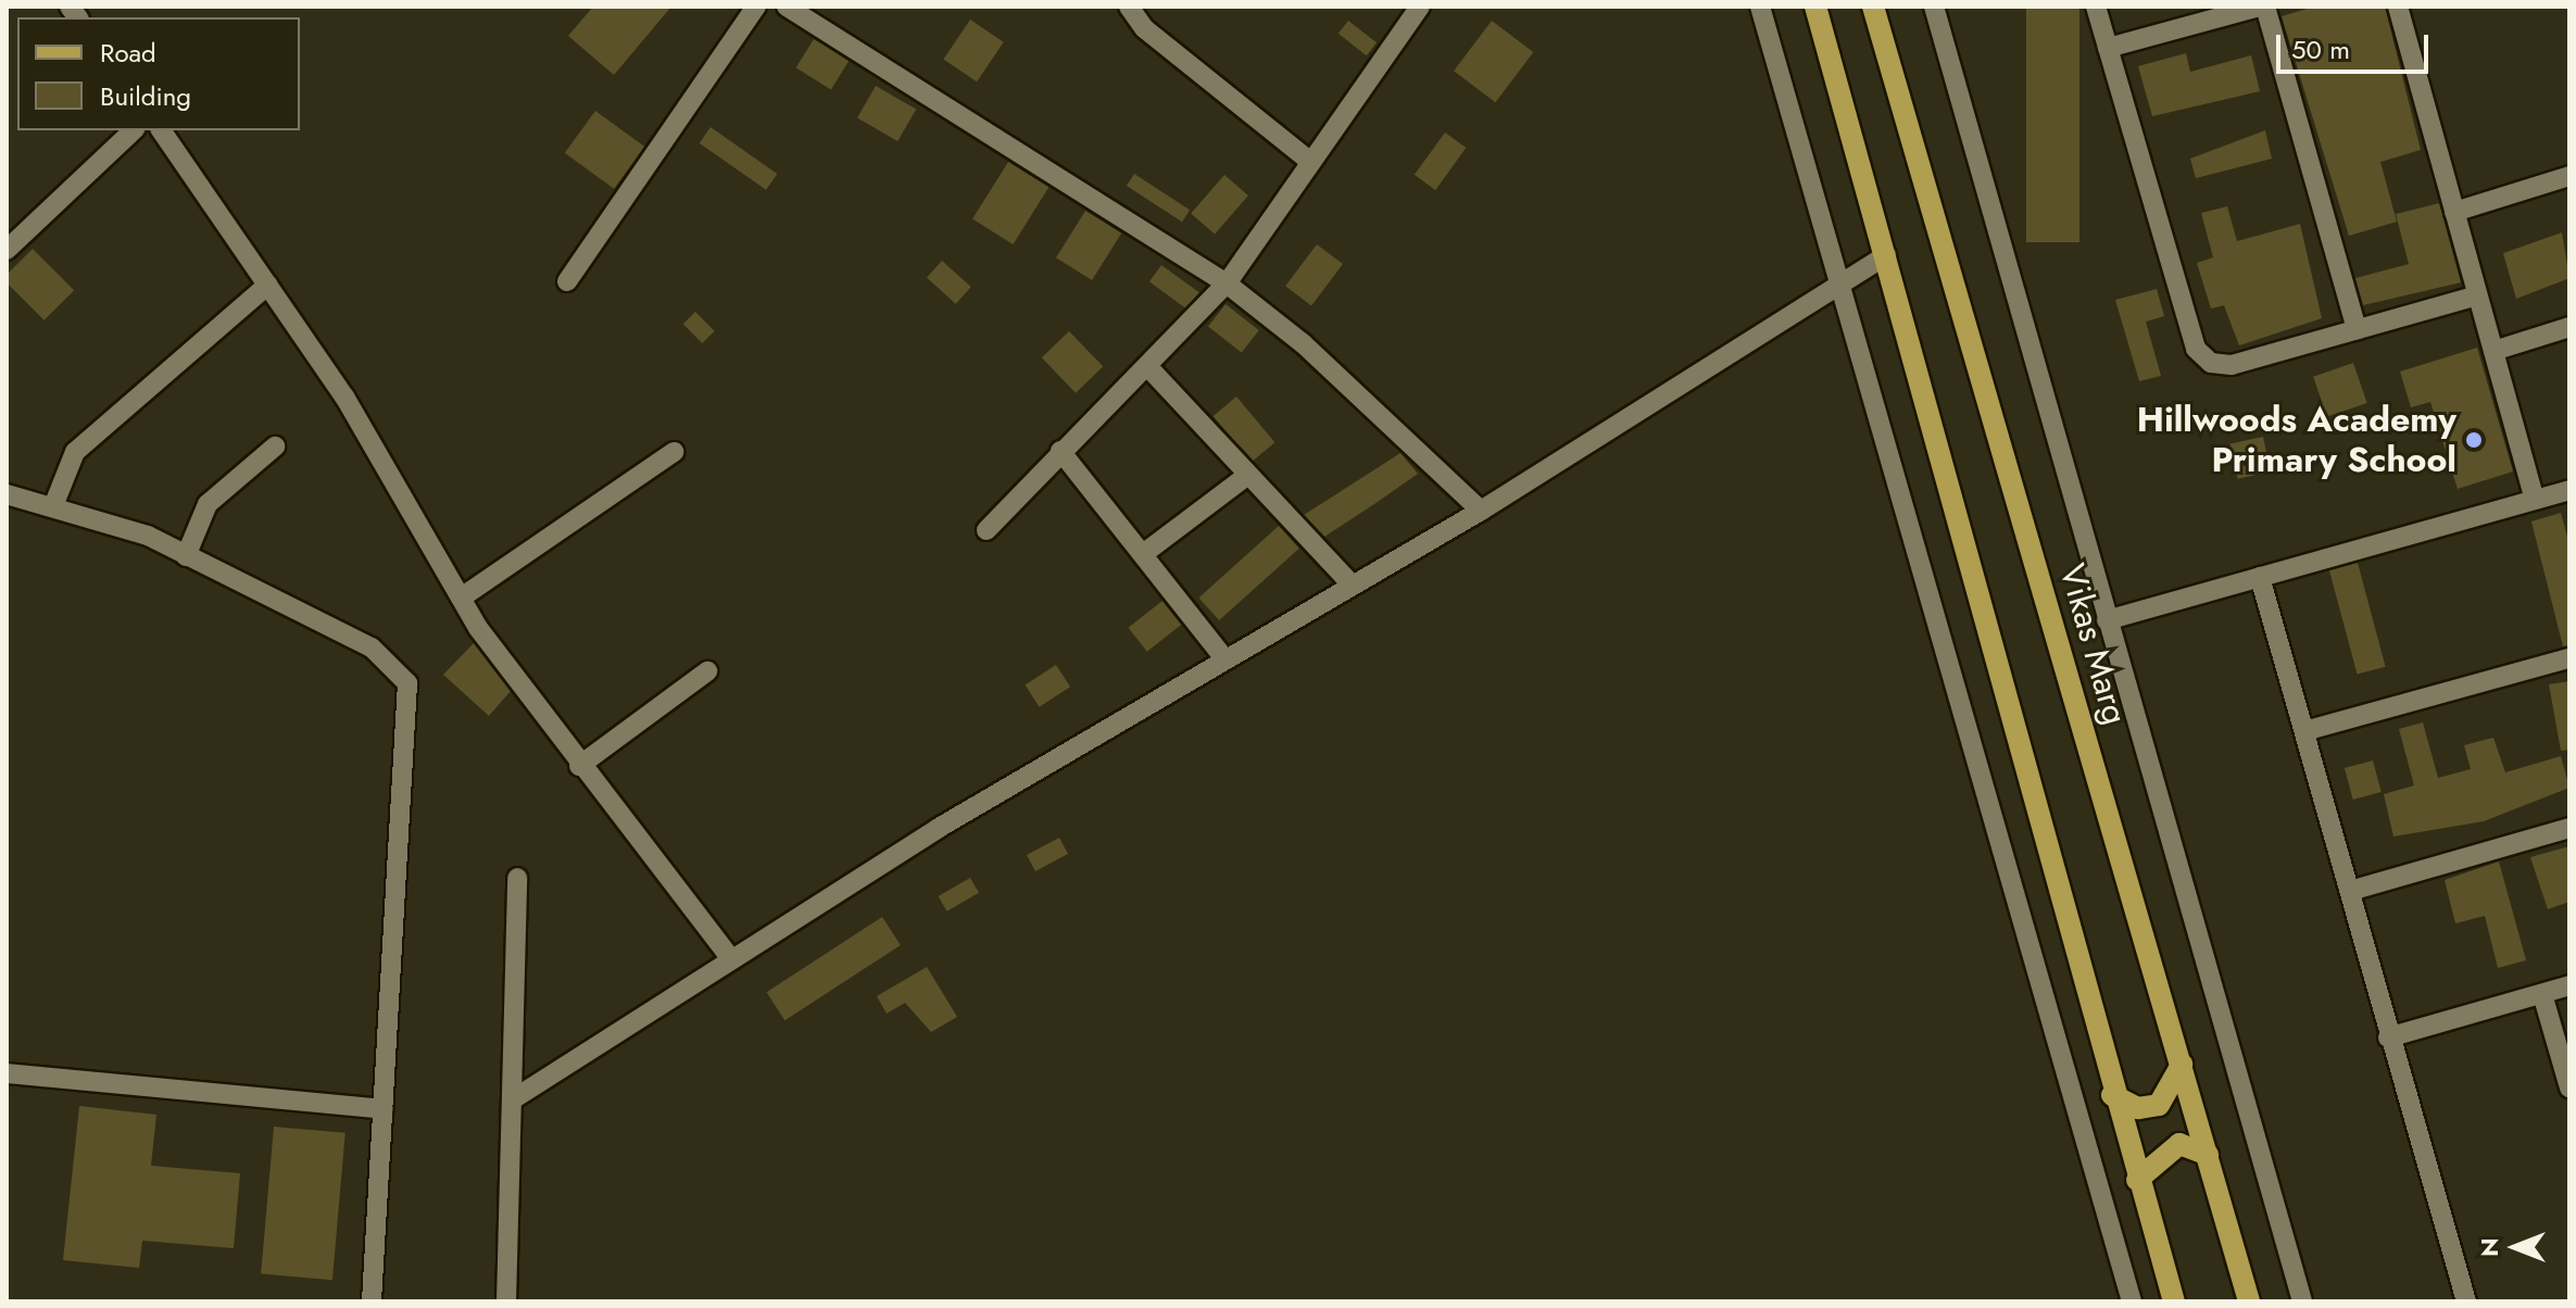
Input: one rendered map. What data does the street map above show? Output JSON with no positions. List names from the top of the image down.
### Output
{
  "streets": {
    "main road": ["Vikas Marg"]
  },
  "places": ["Hillwoods Academy Primary School"],
  "legend": ["Road", "Building"],
  "scale_bar": "50 m",
  "north": "left"
}
